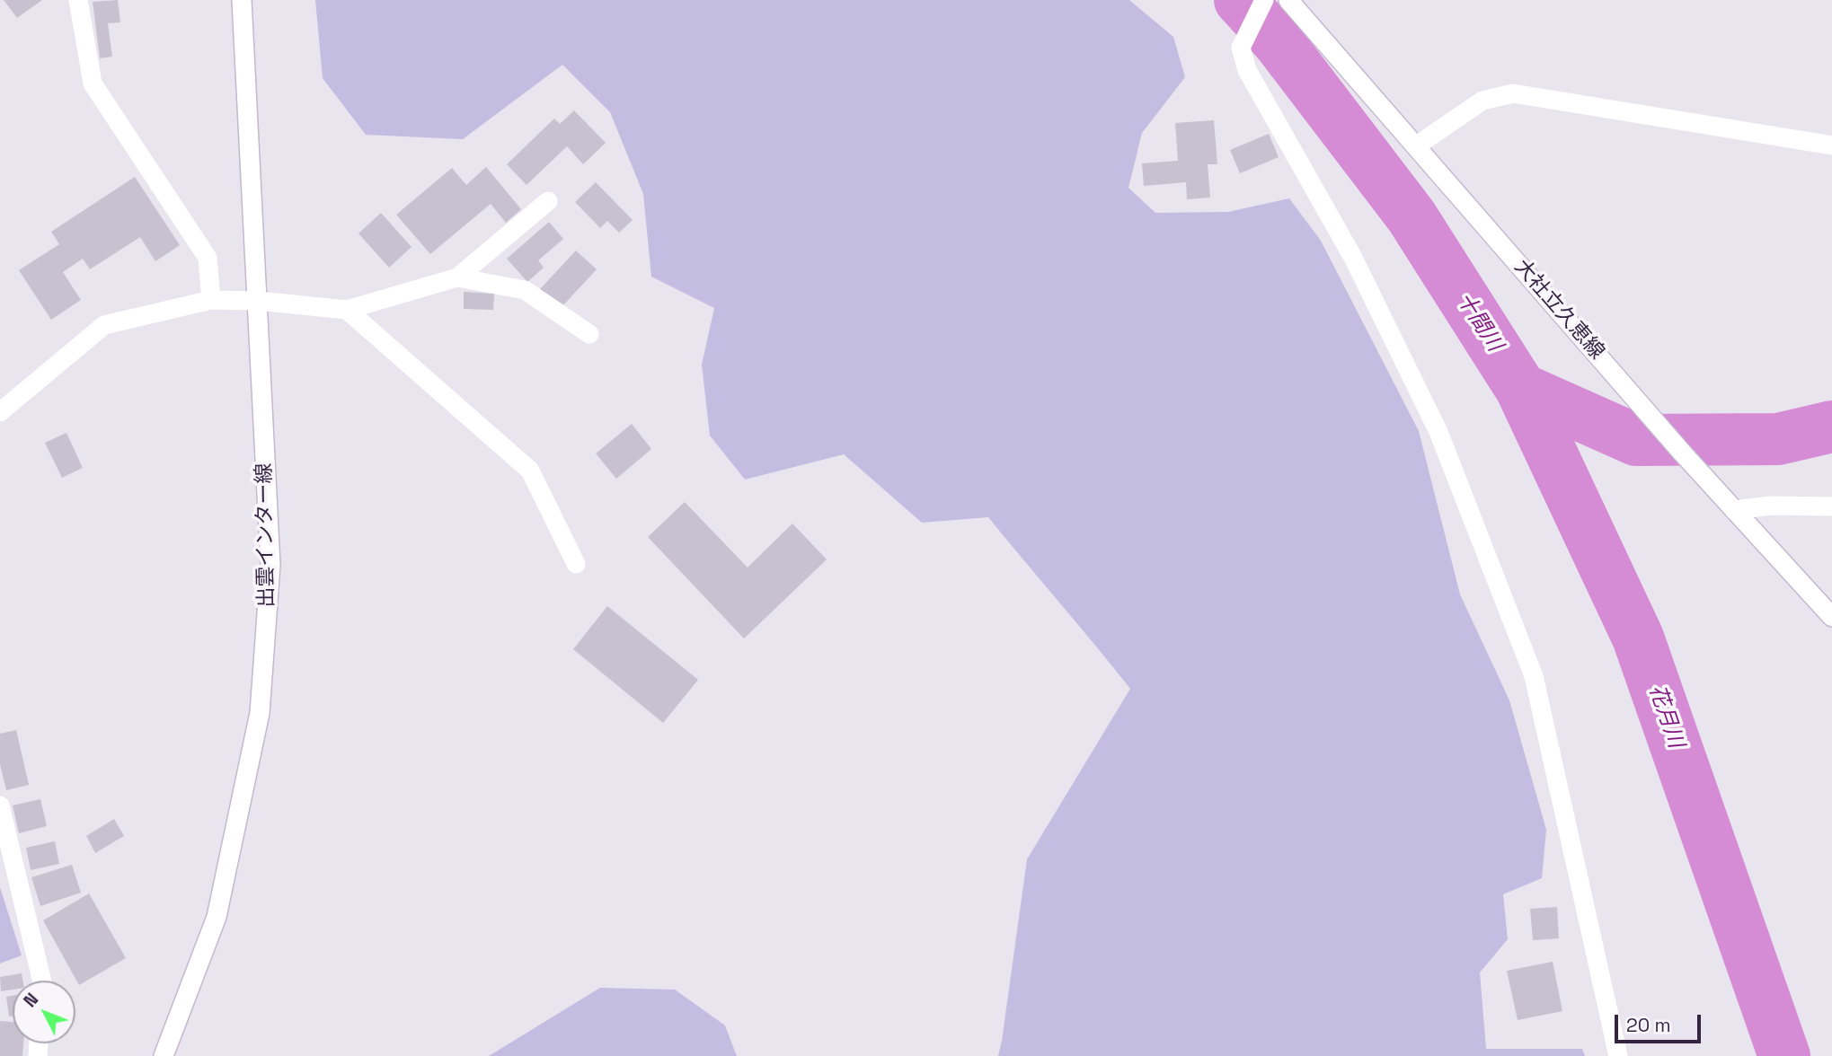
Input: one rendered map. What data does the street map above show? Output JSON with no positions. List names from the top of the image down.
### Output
{
  "streets": {
    "street": ["大社立久恵線", "出雲インター線"]
  },
  "water": ["十間川", "花月川"],
  "scale_bar": "20 m",
  "north": "top left"
}
